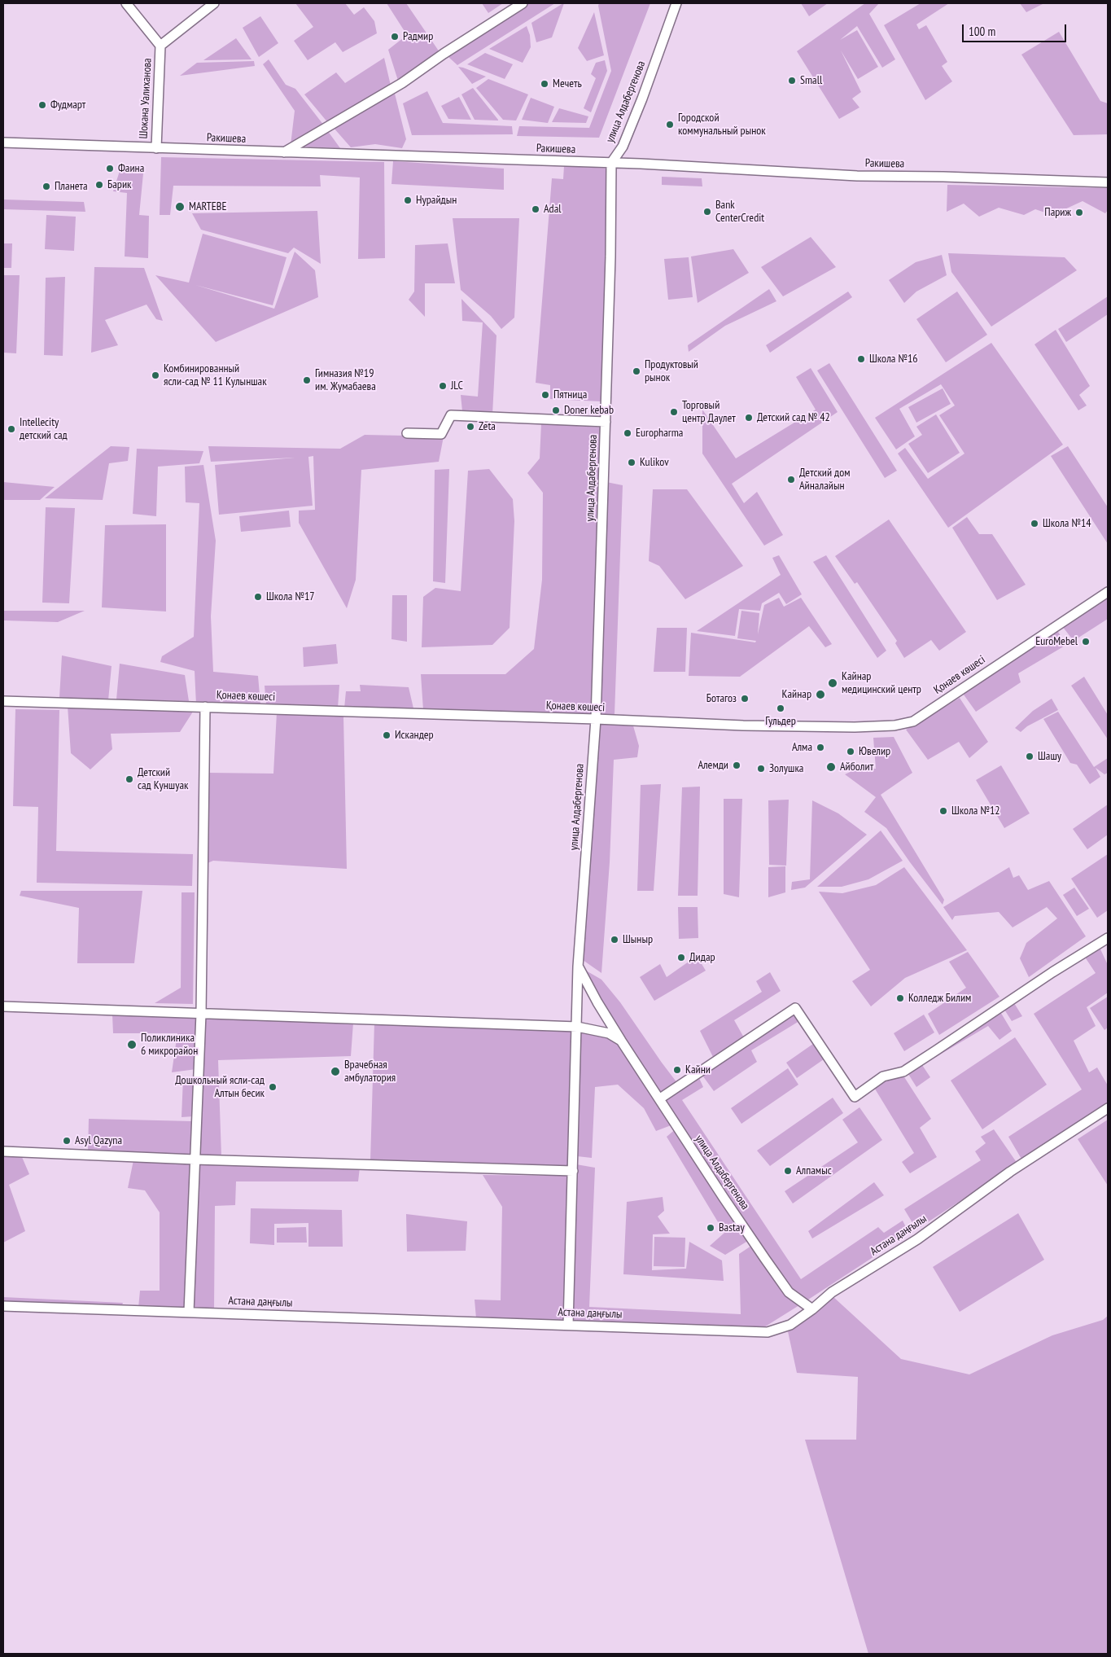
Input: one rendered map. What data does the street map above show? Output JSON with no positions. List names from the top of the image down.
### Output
{
  "streets": {
    "street": [
      "Шокана Уалиханова",
      "улица Алдабергенова",
      "Ракишева",
      "Қонаев көшесі",
      "Астана даңғылы"
    ]
  },
  "crossings": [
    ["Шокана Уалиханова", "Ракишева"],
    ["улица Алдабергенова", "Ракишева"],
    ["улица Алдабергенова", "Қонаев көшесі"],
    ["улица Алдабергенова", "Астана даңғылы"]
  ],
  "places": [
    "Радмир",
    "Small",
    "Мечеть",
    "Фудмарт",
    "Городской коммунальный рынок",
    "Фаина",
    "Барик",
    "Планета",
    "Нурайдын",
    "MARTEBE",
    "Adal",
    "Bank CenterCredit",
    "Париж",
    "Школа №16",
    "Продуктовый рынок",
    "Комбинированный ясли-сад № 11 Кулыншак",
    "Гимназия №19 им. Жумабаева",
    "JLC",
    "Пятница",
    "Doner kebab",
    "Торговый центр Даулет",
    "Детский сад № 42",
    "Zeta",
    "Intellecity детский сад",
    "Europharma",
    "Kulikov",
    "Детский дом Айналайын",
    "Школа №14",
    "Школа №17",
    "EuroMebel",
    "Кайнар медицинский центр",
    "Кайнар",
    "Ботагоз",
    "Гульдер",
    "Искандер",
    "Алма",
    "Ювелир",
    "Шашу",
    "Алемди",
    "Айболит",
    "Золушка",
    "Детский сад Куншуак",
    "Школа №12",
    "Шыныр",
    "Дидар",
    "Колледж Билим",
    "Поликлиника 6 микрорайон",
    "Кайни",
    "Врачебная амбулатория",
    "Дошкольный ясли-сад Алтын бесик",
    "Asyl Qazyna",
    "Алпамыс",
    "Bastay"
  ],
  "scale_bar": "100 m"
}
